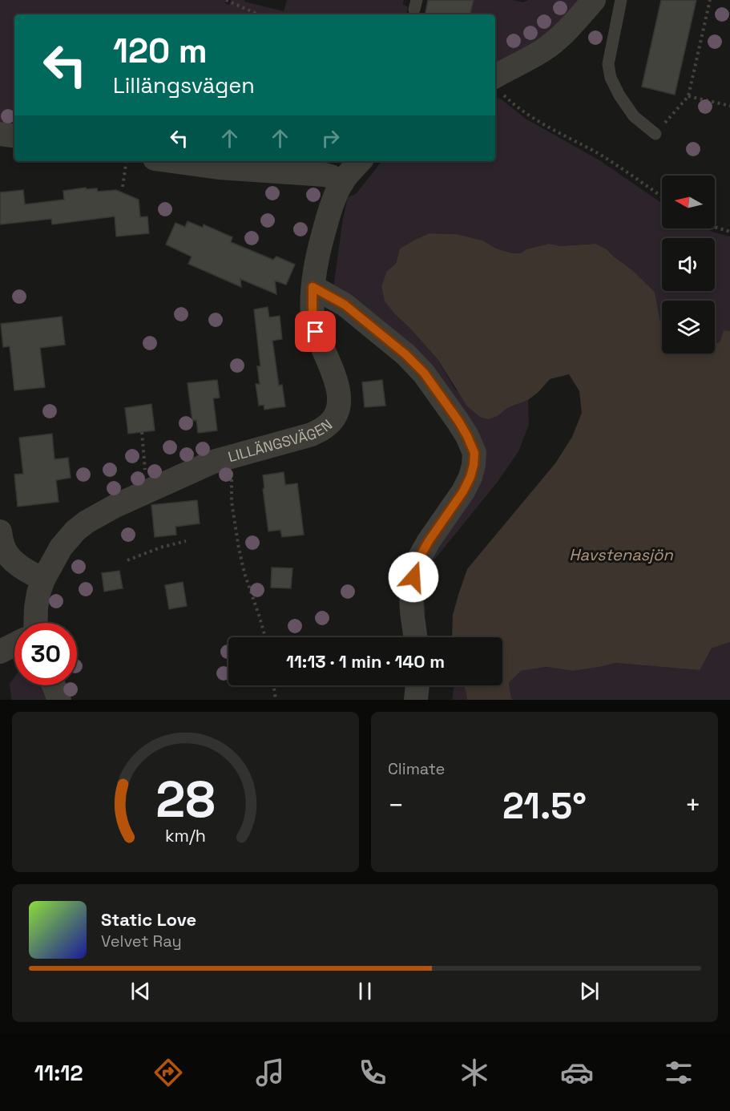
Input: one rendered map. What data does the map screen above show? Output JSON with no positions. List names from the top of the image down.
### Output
{
  "streets": {
    "street": ["LILLÄNGSVÄGEN"]
  },
  "water": ["Havstenasjön"],
  "north": "left",
  "page": {
    "turn": ["120 m", "Lillängsvägen"],
    "limit": "30",
    "trip": "11:13 · 1 min · 140 m",
    "tile": "Climate",
    "heat": ["−", "21.5°", "+"],
    "song": ["Static Love", "Velvet Ray"],
    "tabs": "11:12",
    "gauge": ["28", "km/h"]
  }
}
